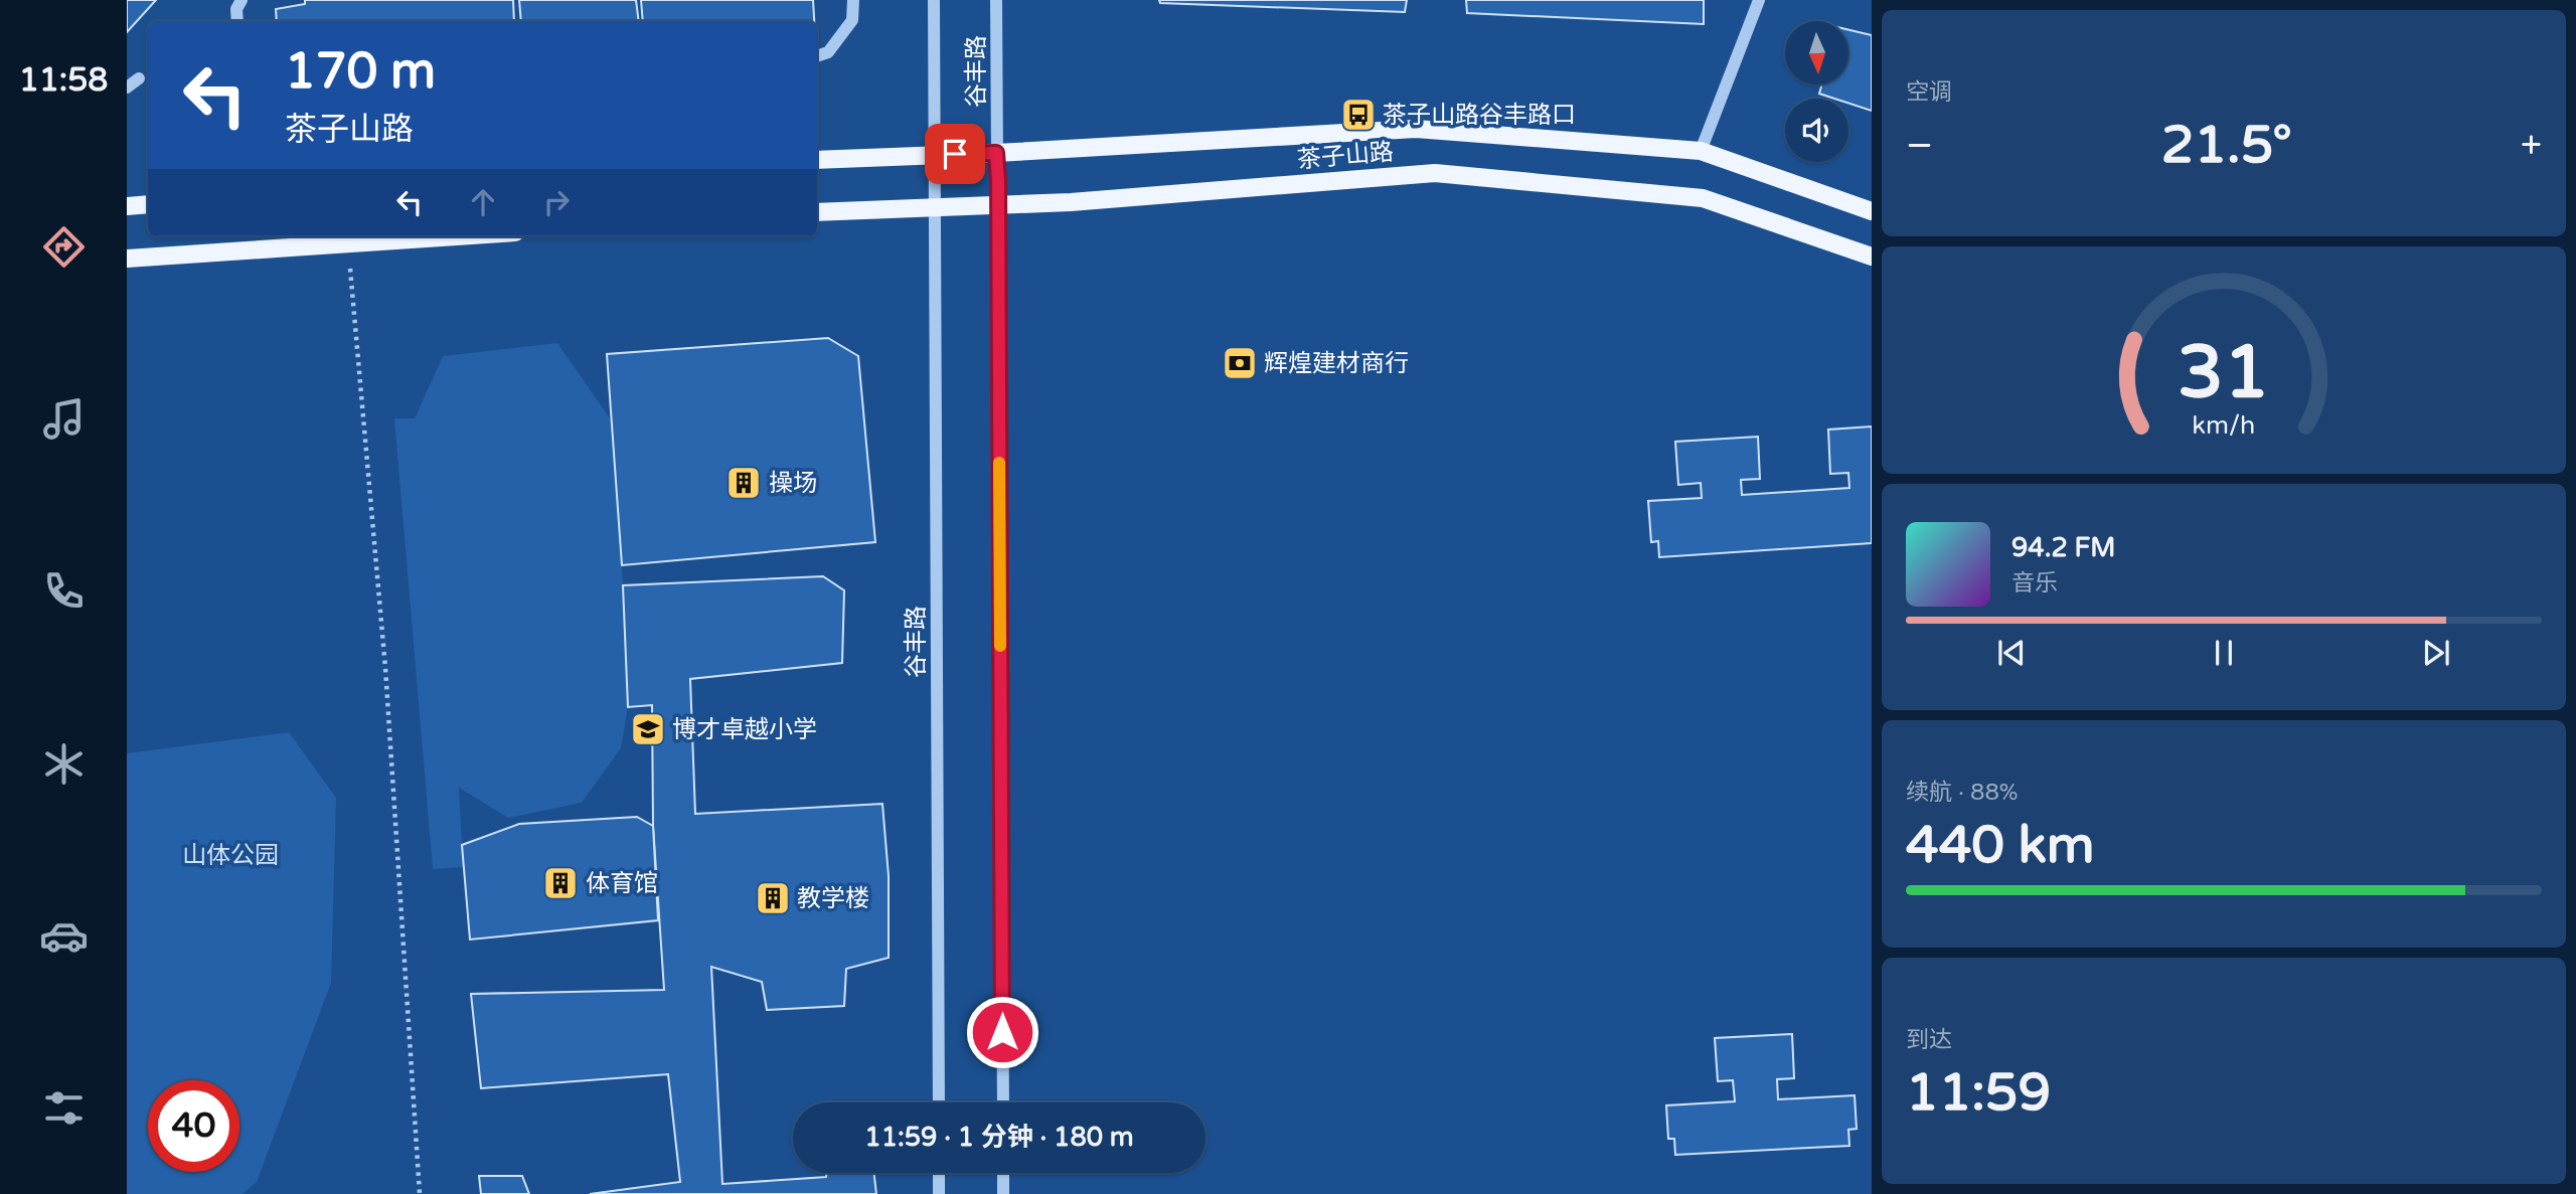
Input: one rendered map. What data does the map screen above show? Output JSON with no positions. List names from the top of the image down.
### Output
{
  "streets": {
    "main road": ["茶子山路"],
    "street": ["谷丰路"]
  },
  "crossings": [
    ["谷丰路", "茶子山路"]
  ],
  "parks": ["山体公园"],
  "places": {
    "bus stop": ["茶子山路谷丰路口"],
    "bank": ["辉煌建材商行"],
    "building": ["操场", "体育馆", "教学楼"],
    "school or university": ["博才卓越小学"]
  },
  "north": "bottom",
  "page": {
    "tabs": "11:58",
    "tile": [
      "空调",
      ["续航 · 88%", "440 km"],
      ["到达", "11:59"]
    ],
    "turn": ["170 m", "茶子山路"],
    "heat": ["−", "21.5°", "+"],
    "song": ["94.2 FM", "音乐"],
    "limit": "40",
    "trip": "11:59 · 1 分钟 · 180 m",
    "gauge": ["31", "km/h"]
  }
}
